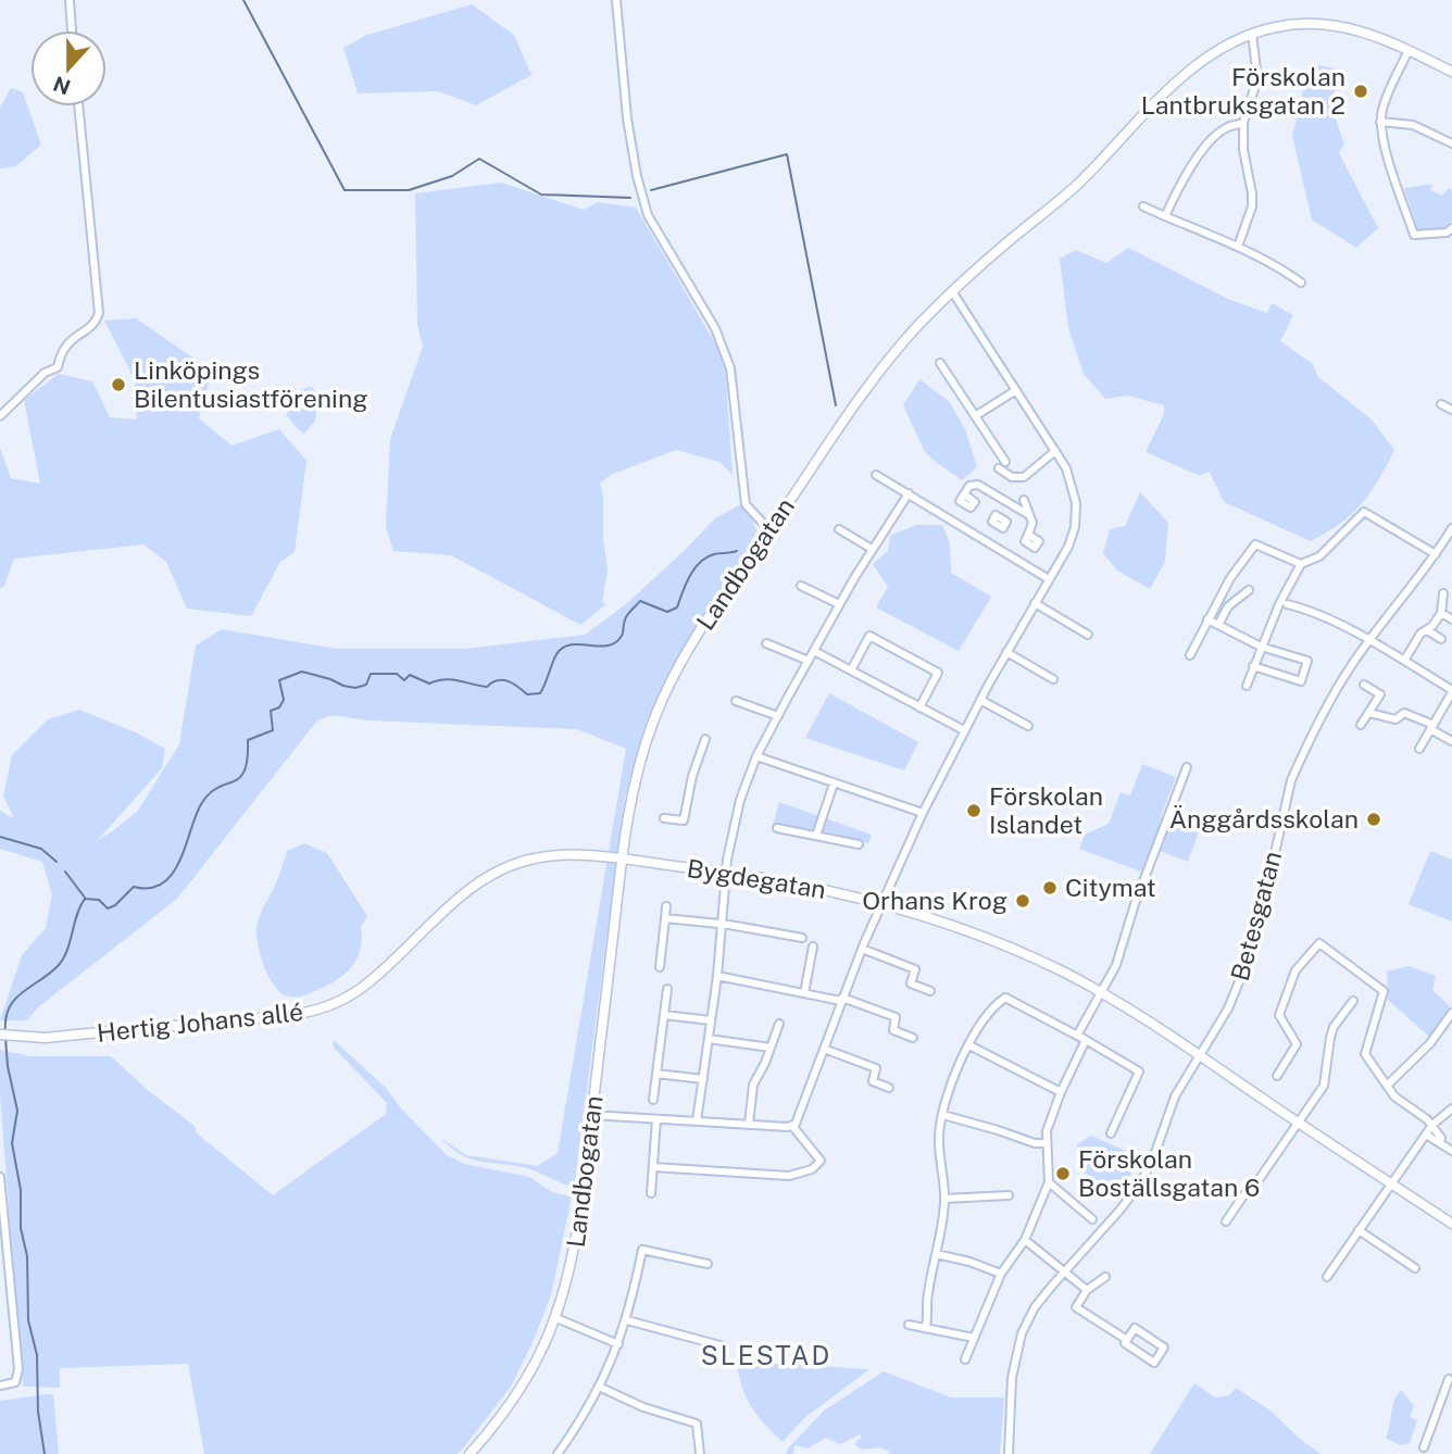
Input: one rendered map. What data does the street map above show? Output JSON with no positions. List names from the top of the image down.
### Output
{
  "streets": {
    "street": [
      "Landbogatan",
      "Bygdegatan",
      "Betesgatan",
      "Hertig Johans allé"
    ]
  },
  "crossings": [
    ["Landbogatan", "Bygdegatan"],
    ["Landbogatan", "Hertig Johans allé"],
    ["Bygdegatan", "Betesgatan"],
    ["Bygdegatan", "Hertig Johans allé"]
  ],
  "districts": ["SLESTAD"],
  "places": [
    "Förskolan Lantbruksgatan 2",
    "Linköpings Bilentusiastförening",
    "Förskolan Islandet",
    "Änggårdsskolan",
    "Citymat",
    "Orhans Krog",
    "Förskolan Boställsgatan 6"
  ],
  "north": "bottom"
}
